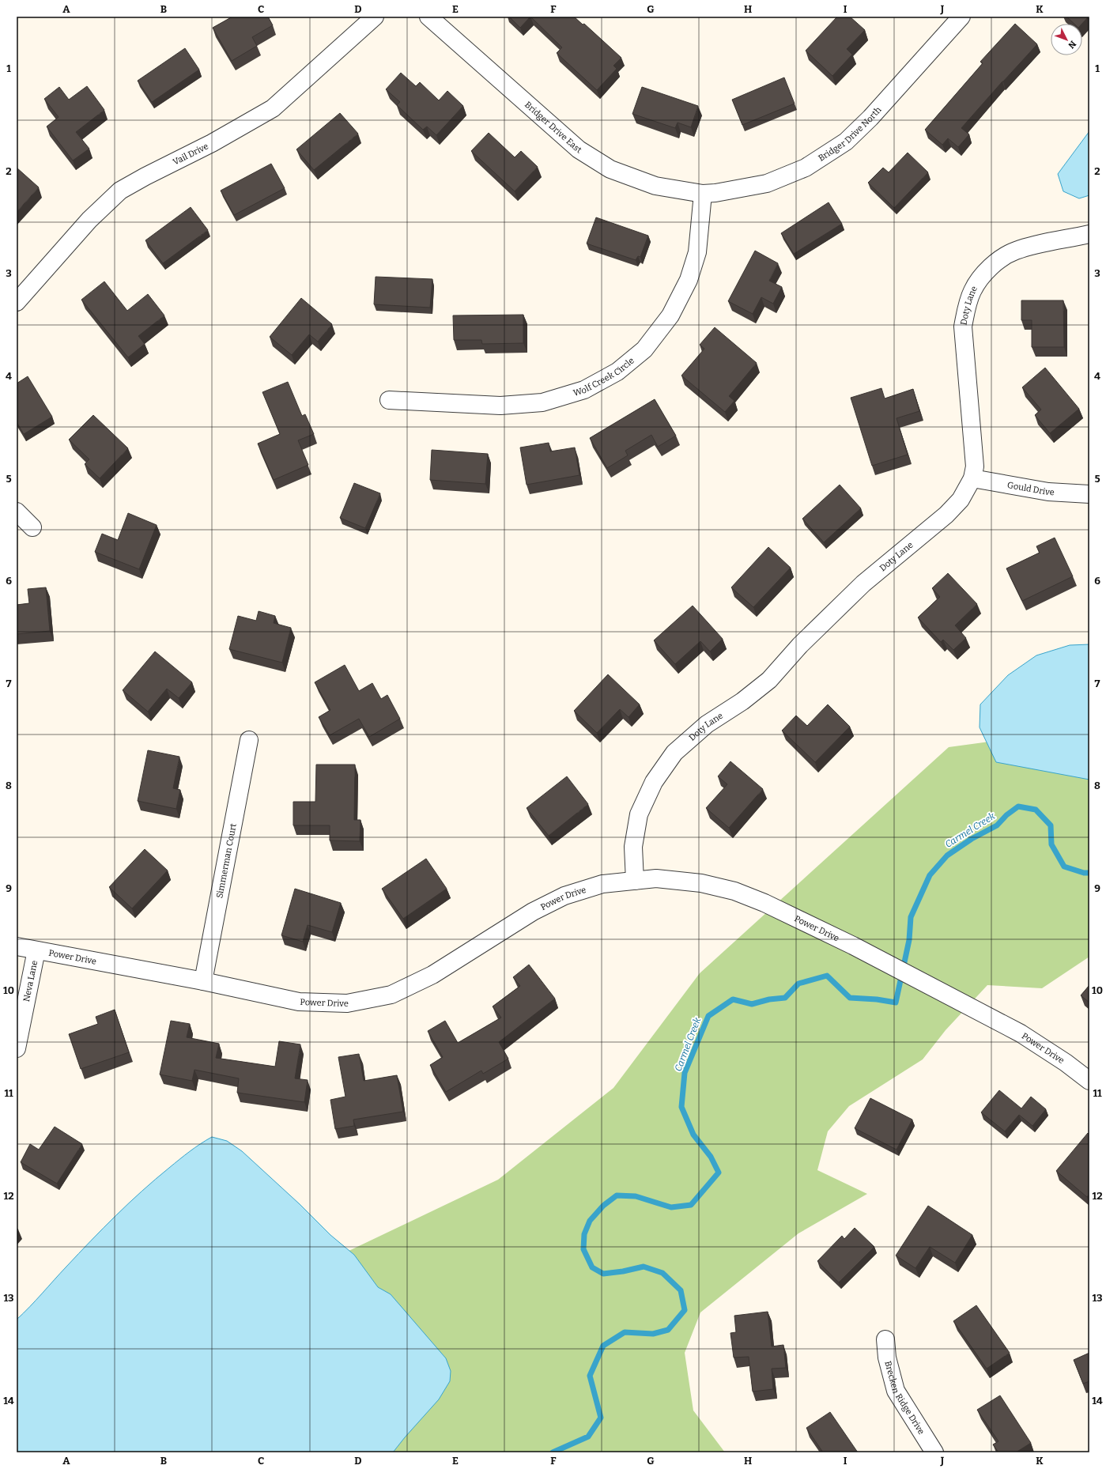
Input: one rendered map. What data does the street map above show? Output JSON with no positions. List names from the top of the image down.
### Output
{
  "streets": {
    "street": [
      "Bridger Drive East",
      "Bridger Drive North",
      "Vail Drive",
      "Doty Lane",
      "Wolf Creek Circle",
      "Gould Drive",
      "Simmerman Court",
      "Power Drive",
      "Neva Lane",
      "Brecken Ridge Drive"
    ]
  },
  "crossings": [
    ["Bridger Drive East", "Bridger Drive North"],
    ["Bridger Drive East", "Wolf Creek Circle"],
    ["Bridger Drive North", "Wolf Creek Circle"],
    ["Doty Lane", "Gould Drive"],
    ["Doty Lane", "Power Drive"],
    ["Simmerman Court", "Power Drive"],
    ["Power Drive", "Neva Lane"]
  ],
  "water": ["Carmel Creek"],
  "north": "bottom right",
  "grid": {
    "columns": [
      "A",
      "B",
      "C",
      "D",
      "E",
      "F",
      "G",
      "H",
      "I",
      "J",
      "K"
    ],
    "rows": [
      "1",
      "2",
      "3",
      "4",
      "5",
      "6",
      "7",
      "8",
      "9",
      "10",
      "11",
      "12",
      "13",
      "14"
    ]
  }
}
